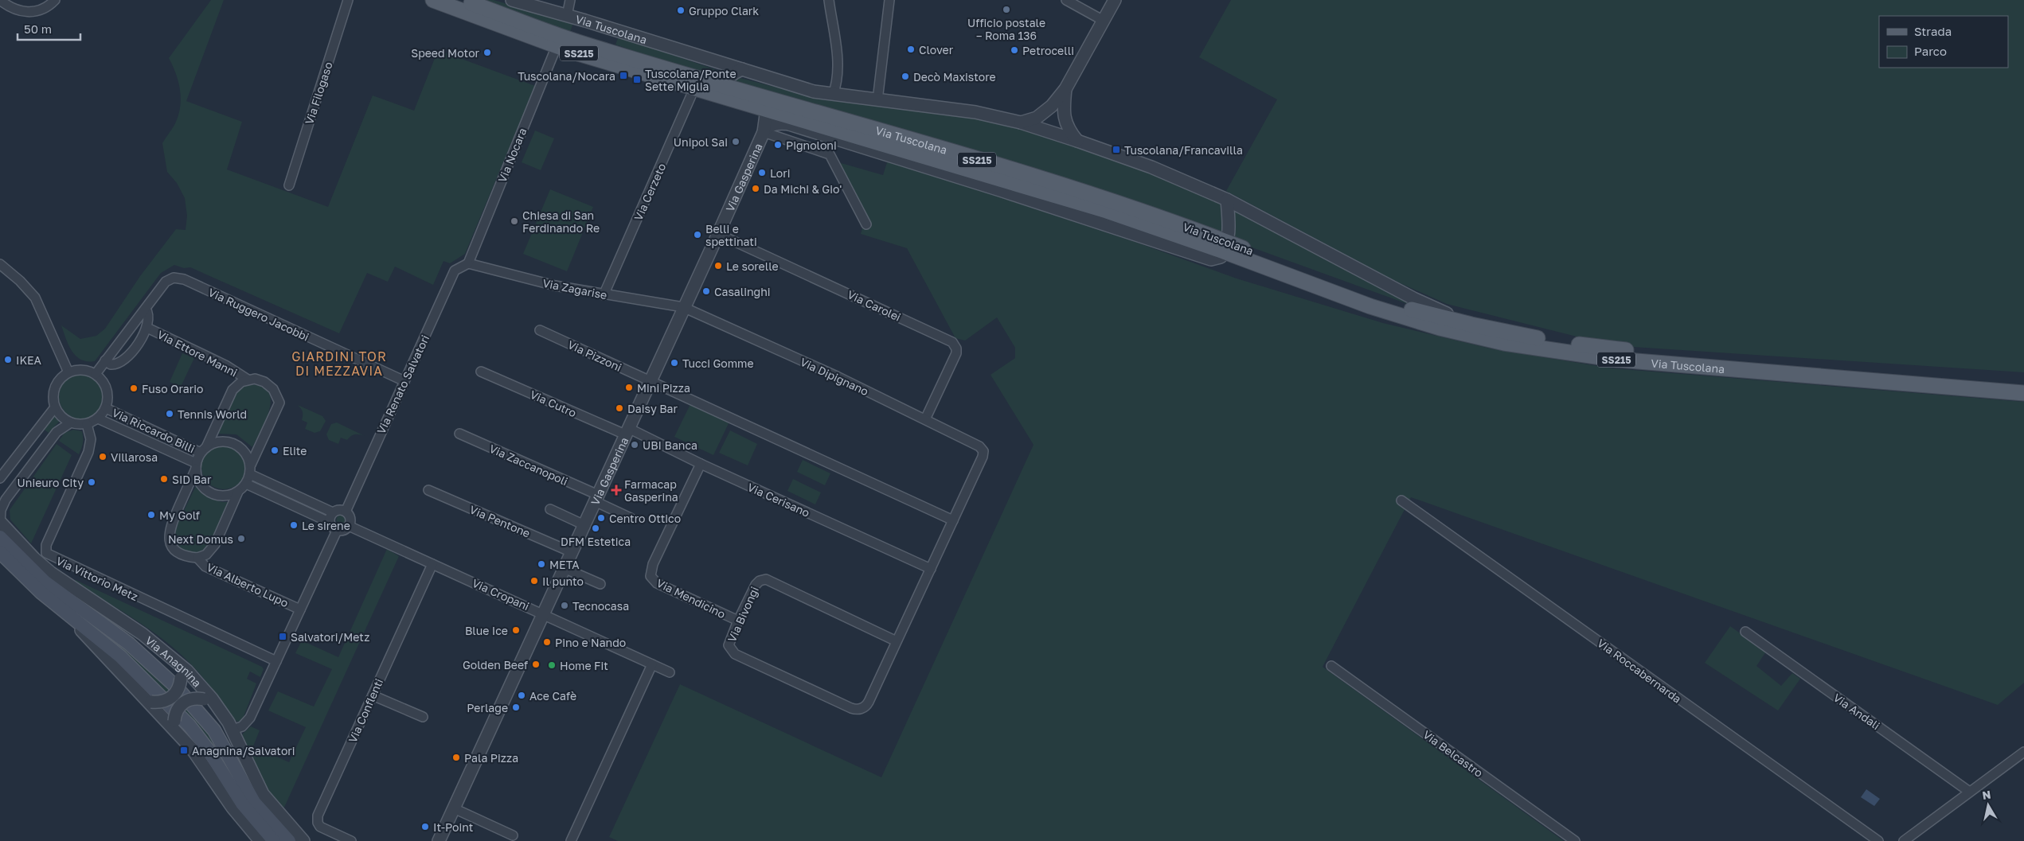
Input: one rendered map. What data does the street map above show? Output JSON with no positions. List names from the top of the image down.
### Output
{
  "streets": {
    "main road": ["Via Tuscolana", "SS215", "Via Anagnina"],
    "street": [
      "Via Filogaso",
      "Via Nocara",
      "Via Gasperina",
      "Via Cerzeto",
      "Via Zagarise",
      "Via Carolei",
      "Via Ruggero Jacobbi",
      "Via Ettore Manni",
      "Via Pizzoni",
      "Via Dipignano",
      "Via Renato Salvatori",
      "Via Cutro",
      "Via Riccardo Billi",
      "Via Zaccanopoli",
      "Via Cerisano",
      "Via Pentone",
      "Via Vittorio Metz",
      "Via Alberto Lupo",
      "Via Cropani",
      "Via Mendicino",
      "Via Bivongi",
      "Via Roccabernarda",
      "Via Conflenti",
      "Via Andali",
      "Via Belcastro"
    ]
  },
  "crossings": [
    ["Via Tuscolana", "Via Nocara"],
    ["Via Tuscolana", "Via Gasperina"],
    ["Via Tuscolana", "Via Cerzeto"],
    ["Via Nocara", "Via Zagarise"],
    ["Via Nocara", "Via Renato Salvatori"],
    ["Via Gasperina", "Via Zagarise"],
    ["Via Gasperina", "Via Carolei"],
    ["Via Gasperina", "Via Pizzoni"],
    ["Via Gasperina", "Via Dipignano"],
    ["Via Gasperina", "Via Cutro"],
    ["Via Gasperina", "Via Zaccanopoli"],
    ["Via Gasperina", "Via Cerisano"],
    ["Via Gasperina", "Via Pentone"],
    ["Via Gasperina", "Via Cropani"],
    ["Via Cerzeto", "Via Zagarise"],
    ["Via Zagarise", "Via Dipignano"],
    ["Via Zagarise", "Via Renato Salvatori"],
    ["Via Carolei", "Via Dipignano"],
    ["Via Ruggero Jacobbi", "Via Renato Salvatori"],
    ["Via Ruggero Jacobbi", "Via Riccardo Billi"],
    ["Via Ruggero Jacobbi", "Via Vittorio Metz"],
    ["Via Dipignano", "Via Bivongi"],
    ["Via Renato Salvatori", "Via Cropani"],
    ["Via Cutro", "Via Cerisano"],
    ["Via Riccardo Billi", "Via Vittorio Metz"],
    ["Via Riccardo Billi", "Via Alberto Lupo"],
    ["Via Cerisano", "Via Mendicino"],
    ["Via Cerisano", "Via Bivongi"],
    ["Via Cropani", "Via Conflenti"],
    ["Via Mendicino", "Via Bivongi"]
  ],
  "districts": ["GIARDINI TOR DI MEZZAVIA"],
  "places": {
    "other": [
      "Ufficio postale – Roma 136",
      "Gruppo Clark",
      "Clover",
      "Petrocelli",
      "Speed Motor",
      "Decò Maxistore",
      "Unipol Sai",
      "Pignoloni",
      "Lori",
      "Da Michi & Gio'",
      "Chiesa di San Ferdinando Re",
      "Belli e spettinati",
      "Le sorelle",
      "Casalinghi",
      "IKEA",
      "Tucci Gomme",
      "Mini Pizza",
      "Fuso Orario",
      "Daisy Bar",
      "Tennis World",
      "UBI Banca",
      "Elite",
      "Villarosa",
      "SID Bar",
      "Unieuro City",
      "My Golf",
      "Centro Ottico",
      "Le sirene",
      "DFM Estetica",
      "Next Domus",
      "META",
      "Il punto",
      "Tecnocasa",
      "Blue Ice",
      "Pino e Nando",
      "Golden Beef",
      "Home Fit",
      "Ace Cafè",
      "Perlage",
      "Pala Pizza",
      "It-Point"
    ],
    "transit": [
      "Tuscolana/Nocara",
      "Tuscolana/Ponte Sette Miglia",
      "Tuscolana/Francavilla",
      "Salvatori/Metz",
      "Anagnina/Salvatori"
    ],
    "health": ["Farmacap Gasperina"]
  },
  "legend": ["Strada", "Parco"],
  "scale_bar": "50 m",
  "north": "top"
}
